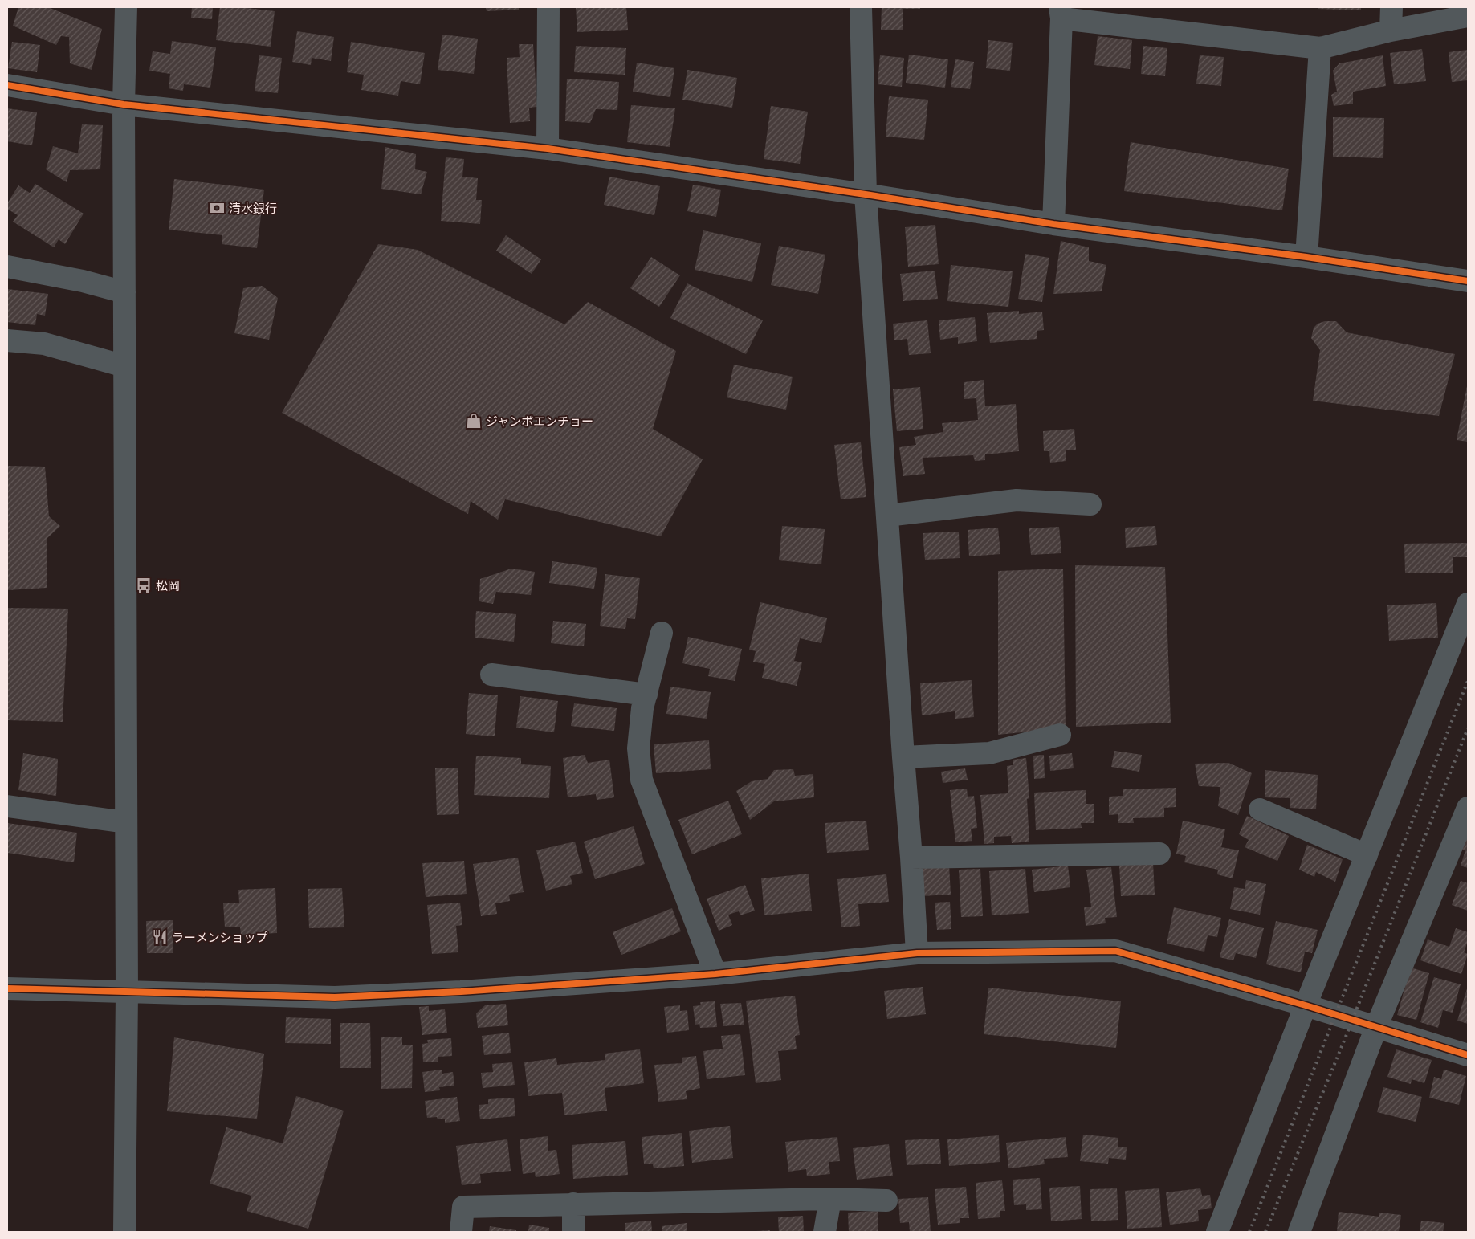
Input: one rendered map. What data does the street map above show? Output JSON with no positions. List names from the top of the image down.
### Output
{
  "places": {
    "bank": ["清水銀行"],
    "shop": ["ジャンボエンチョー"],
    "bus stop": ["松岡"],
    "restaurant": ["ラーメンショップ"]
  }
}
